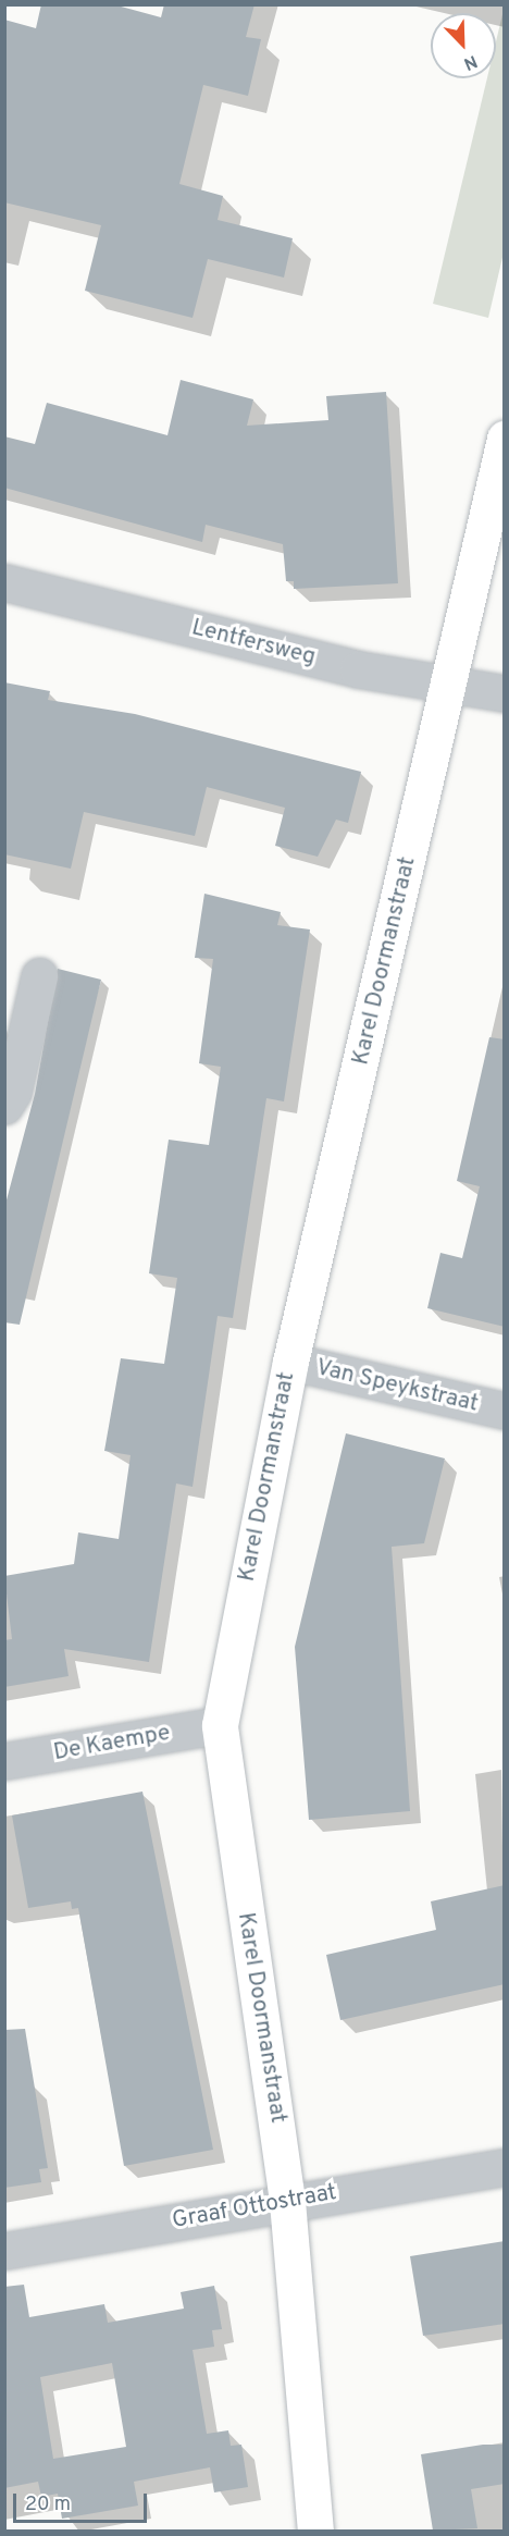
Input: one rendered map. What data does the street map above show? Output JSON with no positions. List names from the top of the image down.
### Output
{
  "streets": {
    "main road": ["Karel Doormanstraat"],
    "street": [
      "Lentfersweg",
      "Van Speykstraat",
      "De Kaempe",
      "Graaf Ottostraat"
    ]
  },
  "crossings": [
    ["Lentfersweg", "Karel Doormanstraat"],
    ["Karel Doormanstraat", "Van Speykstraat"],
    ["Karel Doormanstraat", "De Kaempe"],
    ["Karel Doormanstraat", "Graaf Ottostraat"]
  ],
  "scale_bar": "20 m",
  "north": "bottom right"
}
